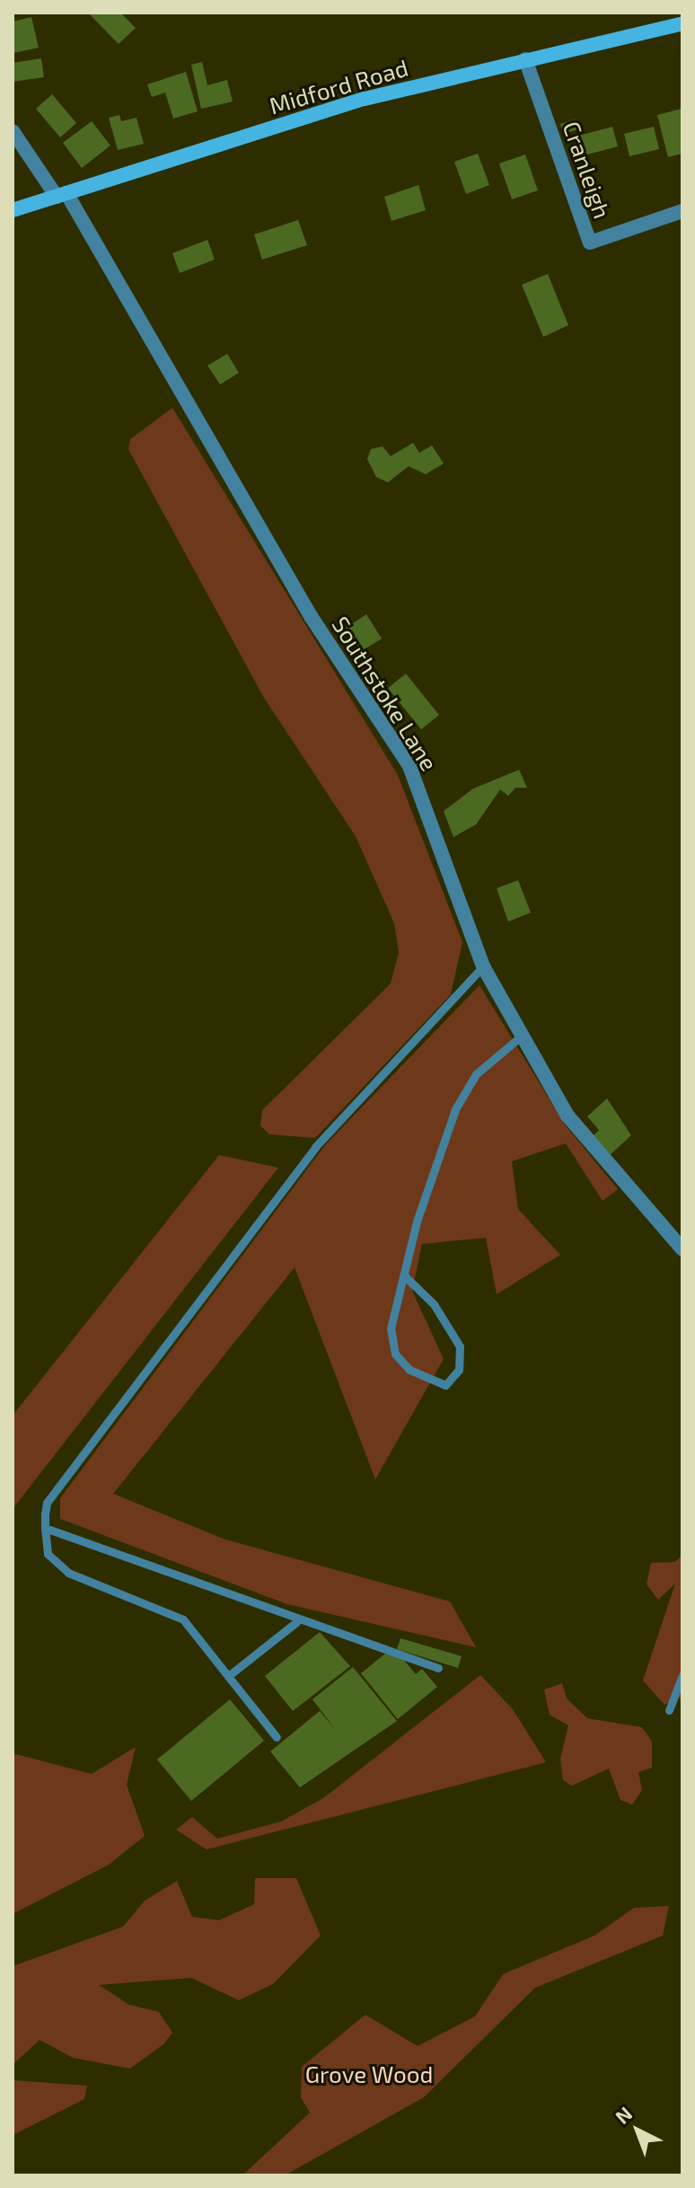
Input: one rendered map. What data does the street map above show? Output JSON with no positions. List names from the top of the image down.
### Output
{
  "streets": {
    "main road": ["Midford Road"],
    "street": ["Cranleigh", "Southstoke Lane"]
  },
  "crossings": [
    ["Midford Road", "Cranleigh"],
    ["Midford Road", "Southstoke Lane"]
  ],
  "parks": ["Grove Wood"],
  "north": "top left"
}
